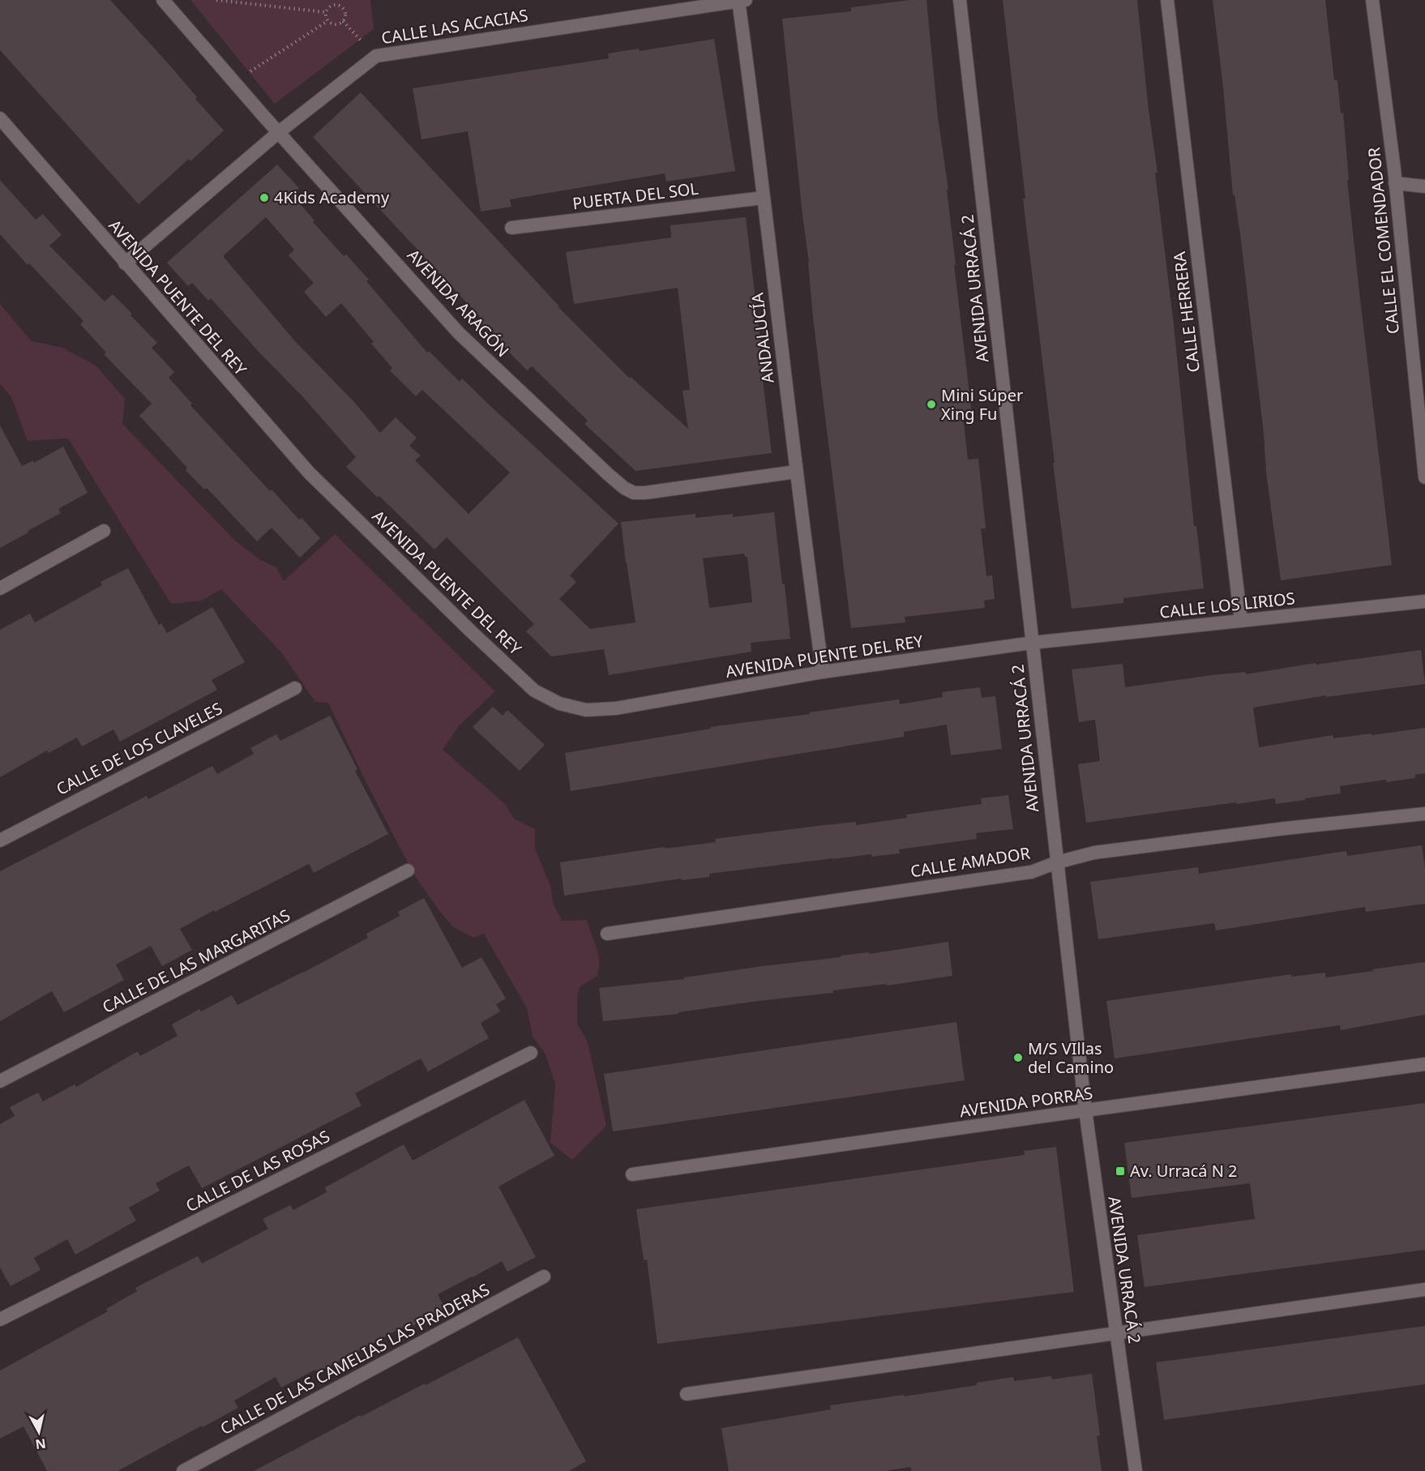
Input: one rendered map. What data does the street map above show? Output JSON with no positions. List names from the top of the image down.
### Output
{
  "streets": {
    "street": [
      "CALLE LAS ACACIAS",
      "PUERTA DEL SOL",
      "CALLE EL COMENDADOR",
      "AVENIDA URRACÁ 2",
      "AVENIDA PUENTE DEL REY",
      "AVENIDA ARAGÓN",
      "CALLE HERRERA",
      "ANDALUCÍA",
      "CALLE LOS LIRIOS",
      "CALLE DE LOS CLAVELES",
      "CALLE AMADOR",
      "CALLE DE LAS MARGARITAS",
      "AVENIDA PORRAS",
      "CALLE DE LAS ROSAS",
      "CALLE DE LAS CAMELIAS LAS PRADERAS"
    ]
  },
  "crossings": [
    ["CALLE LAS ACACIAS", "AVENIDA PUENTE DEL REY"],
    ["CALLE LAS ACACIAS", "AVENIDA ARAGÓN"],
    ["CALLE LAS ACACIAS", "ANDALUCÍA"],
    ["PUERTA DEL SOL", "ANDALUCÍA"],
    ["AVENIDA URRACÁ 2", "AVENIDA PUENTE DEL REY"],
    ["AVENIDA URRACÁ 2", "CALLE LOS LIRIOS"],
    ["AVENIDA URRACÁ 2", "CALLE AMADOR"],
    ["AVENIDA URRACÁ 2", "AVENIDA PORRAS"],
    ["AVENIDA PUENTE DEL REY", "ANDALUCÍA"],
    ["AVENIDA PUENTE DEL REY", "CALLE LOS LIRIOS"],
    ["AVENIDA ARAGÓN", "ANDALUCÍA"],
    ["CALLE HERRERA", "CALLE LOS LIRIOS"]
  ],
  "places": {
    "other": ["4Kids Academy", "Mini Súper Xing Fu", "M/S VIllas del Camino"],
    "transit": ["Av. Urracá N 2"]
  },
  "north": "bottom"
}
